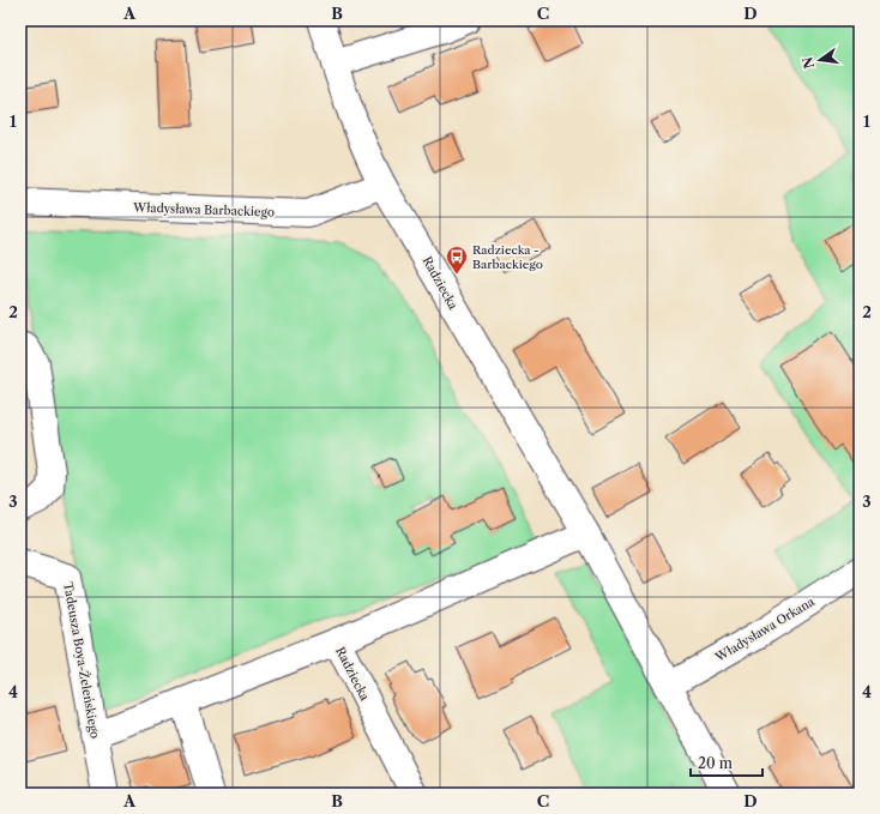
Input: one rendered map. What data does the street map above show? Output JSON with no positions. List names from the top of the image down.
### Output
{
  "streets": {
    "street": [
      "Władysława Barbackiego",
      "Radziecka",
      "Władysława Orkana",
      "Tadeusza Boya-Żeleńskiego"
    ]
  },
  "crossings": [
    ["Władysława Barbackiego", "Radziecka"],
    ["Radziecka", "Władysława Orkana"]
  ],
  "places": {
    "bus stop": ["Radziecka - Barbackiego"]
  },
  "scale_bar": "20 m",
  "north": "left",
  "grid": {
    "columns": [
      "A",
      "B",
      "C",
      "D"
    ],
    "rows": [
      "1",
      "2",
      "3",
      "4"
    ]
  }
}
